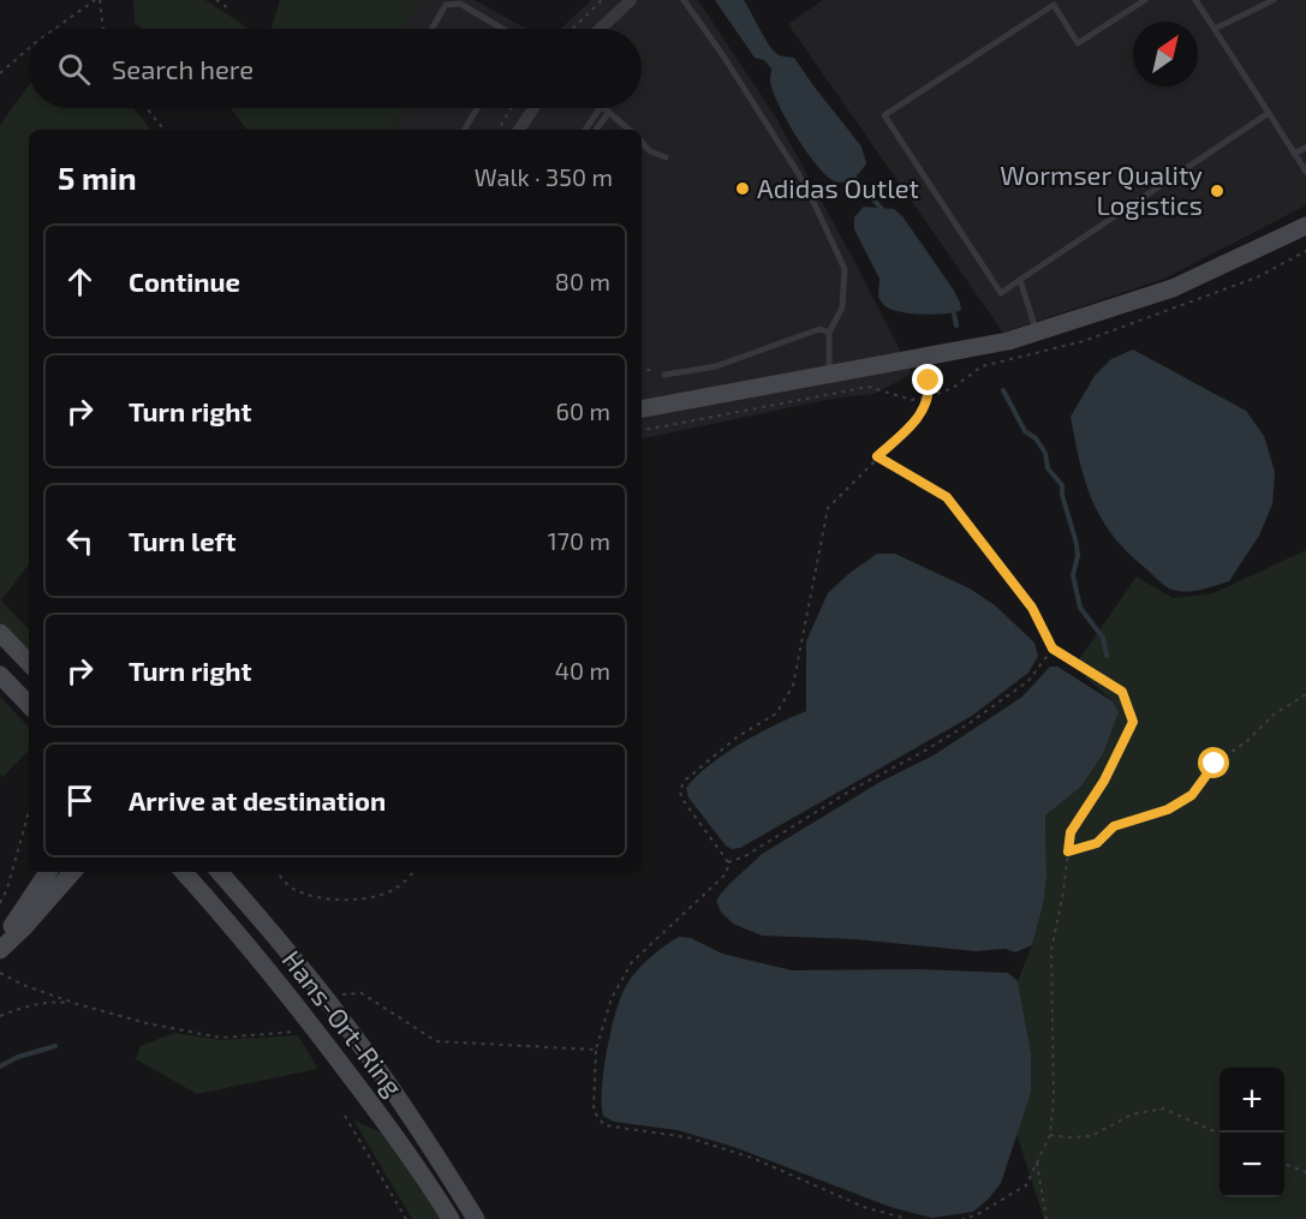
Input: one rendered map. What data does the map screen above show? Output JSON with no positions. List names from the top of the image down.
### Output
{
  "streets": {
    "main road": ["Hans-Ort-Ring"]
  },
  "places": ["Adidas Outlet", "Wormser Quality Logistics"],
  "north": "top right",
  "page": {
    "search": "Search here",
    "heading": ["5 min", "Walk · 350 m"],
    "list": [
      ["Continue", "80 m"],
      ["Turn right", "60 m"],
      ["Turn left", "170 m"],
      ["Turn right", "40 m"],
      "Arrive at destination"
    ],
    "map_buttons": ["+", "−"]
  }
}
